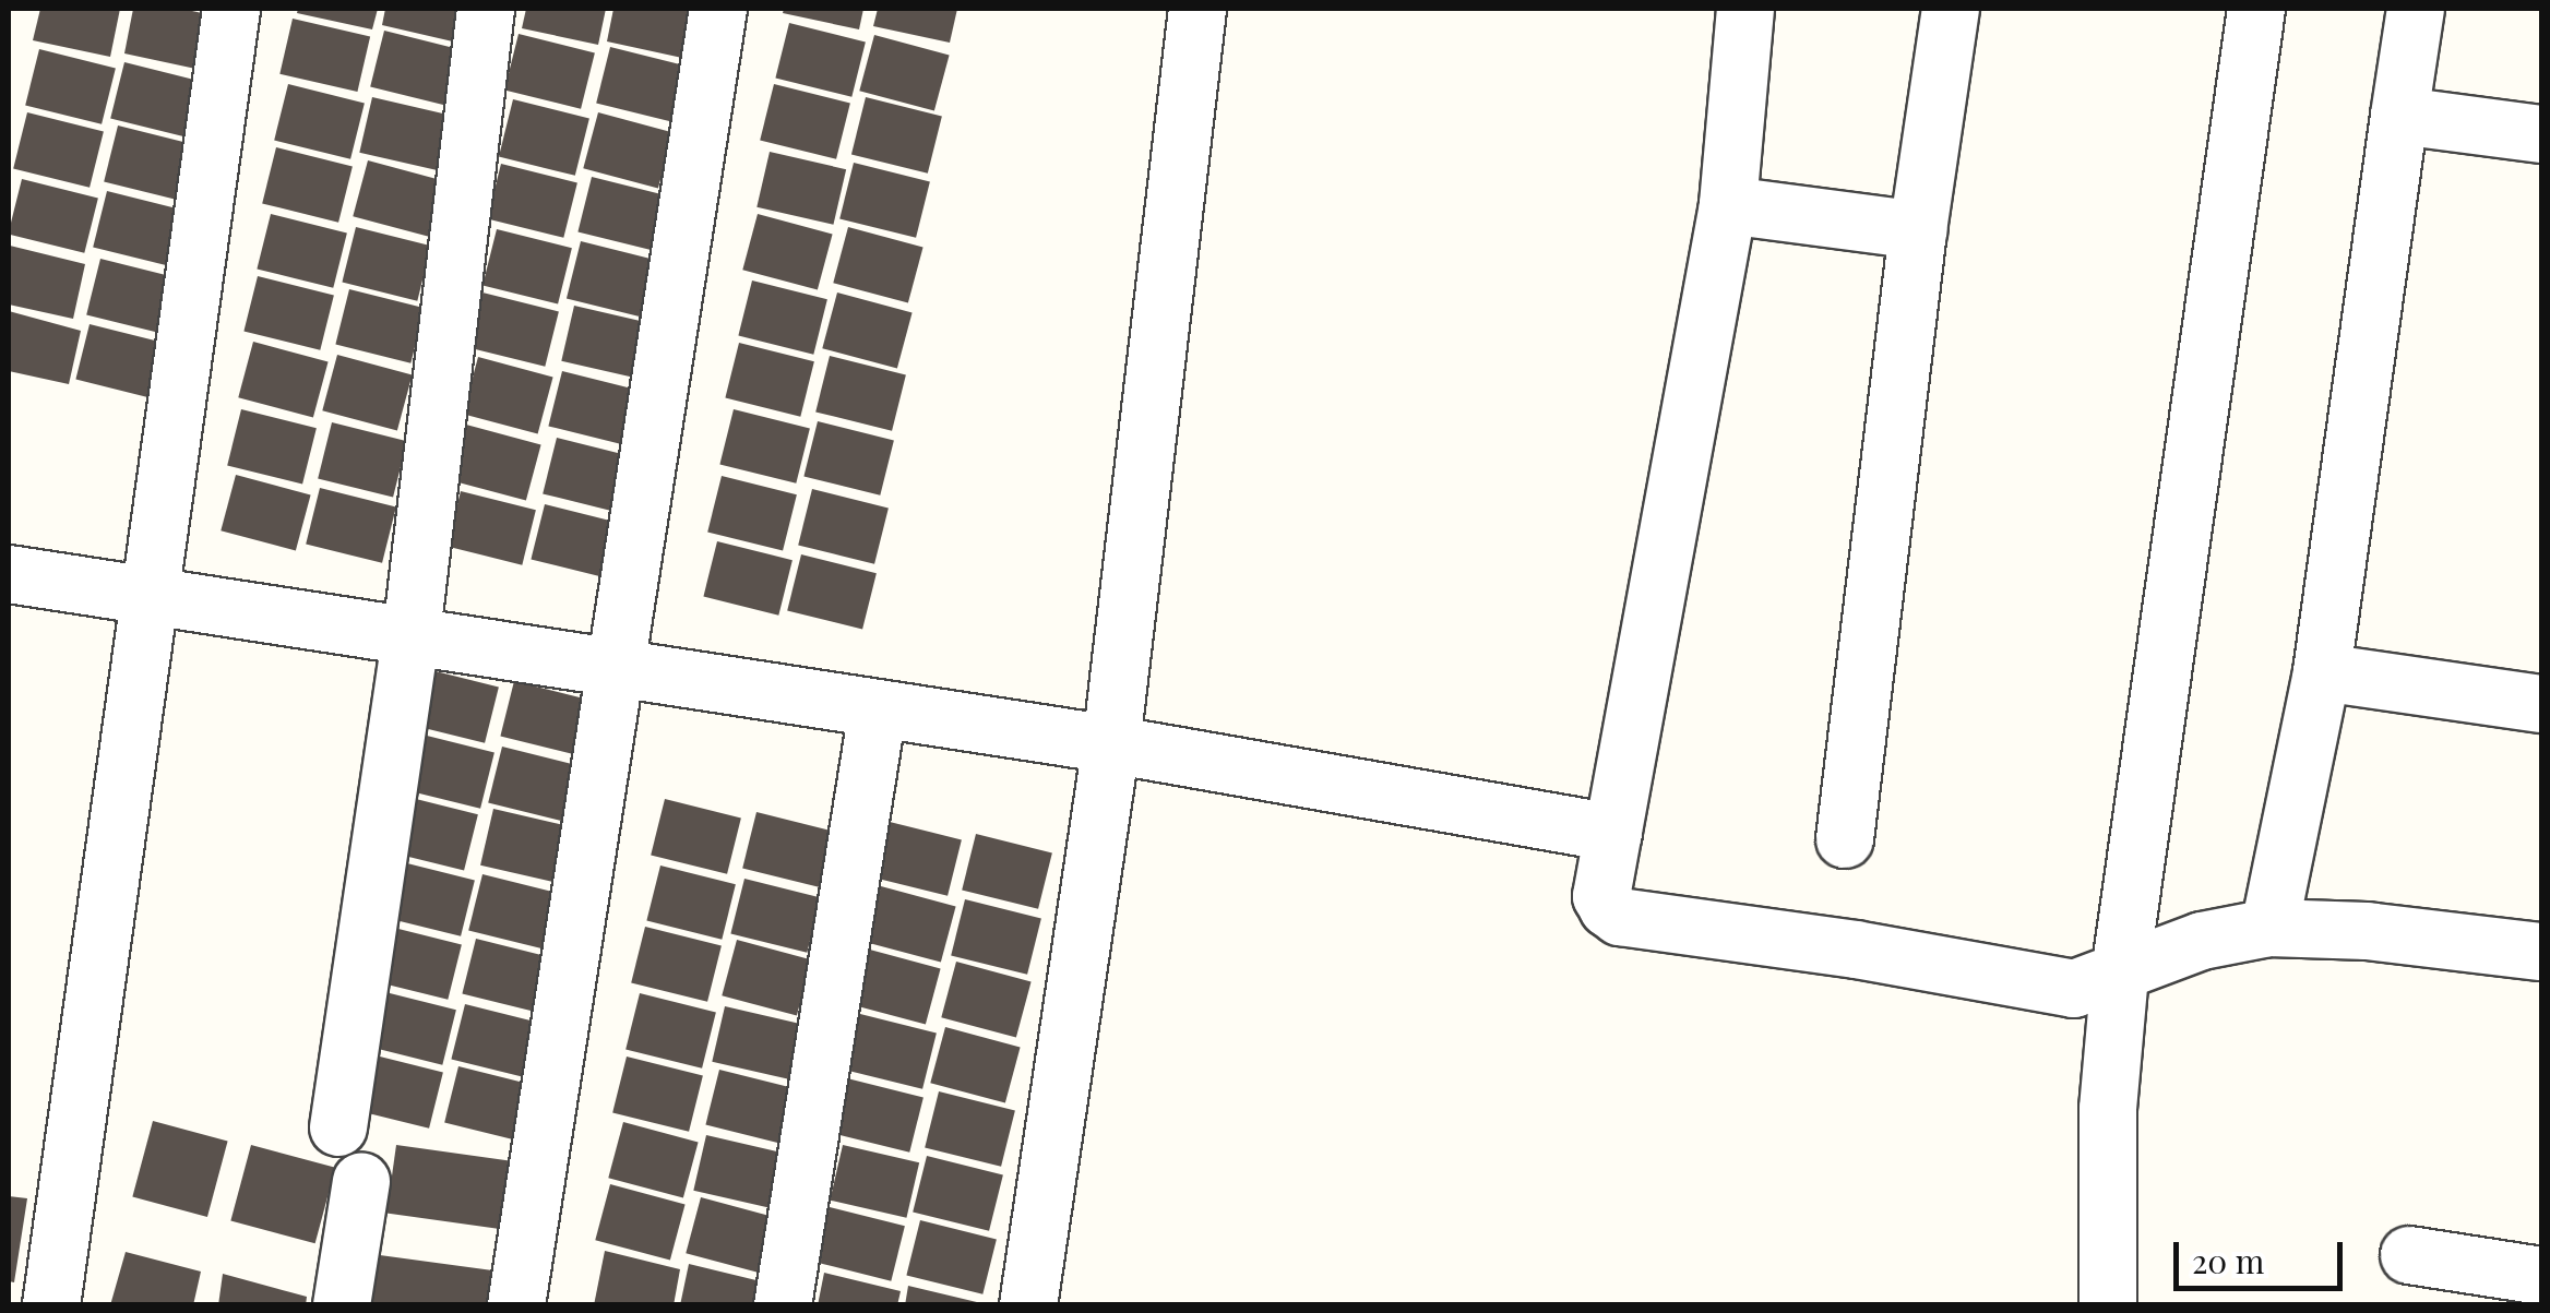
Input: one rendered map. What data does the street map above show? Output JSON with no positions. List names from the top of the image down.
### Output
{
  "scale_bar": "20 m"
}
